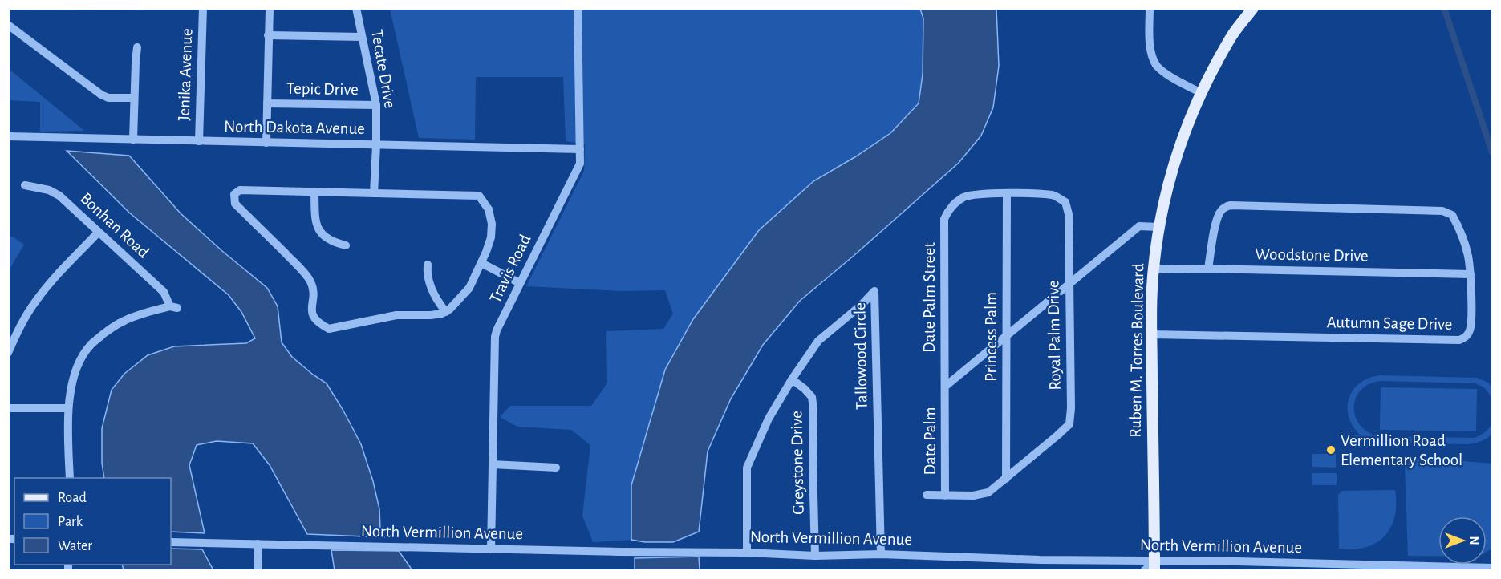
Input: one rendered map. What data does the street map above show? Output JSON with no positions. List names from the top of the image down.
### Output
{
  "streets": {
    "main road": ["Ruben M. Torres Boulevard"],
    "street": [
      "Tecate Drive",
      "Jenika Avenue",
      "Tepic Drive",
      "North Dakota Avenue",
      "Bonhan Road",
      "Woodstone Drive",
      "Travis Road",
      "Date Palm Street",
      "Autumn Sage Drive",
      "Royal Palm Drive",
      "Princess Palm",
      "Tallowood Circle",
      "Date Palm",
      "Greystone Drive",
      "North Vermillion Avenue"
    ]
  },
  "crossings": [
    ["Tecate Drive", "Tepic Drive"],
    ["Tecate Drive", "North Dakota Avenue"],
    ["Jenika Avenue", "North Dakota Avenue"],
    ["North Dakota Avenue", "Travis Road"],
    ["Woodstone Drive", "Autumn Sage Drive"],
    ["Woodstone Drive", "Ruben M. Torres Boulevard"],
    ["Travis Road", "North Vermillion Avenue"],
    ["Date Palm Street", "Royal Palm Drive"],
    ["Date Palm Street", "Date Palm"],
    ["Autumn Sage Drive", "Ruben M. Torres Boulevard"],
    ["Royal Palm Drive", "Princess Palm"],
    ["Royal Palm Drive", "Date Palm"],
    ["Ruben M. Torres Boulevard", "North Vermillion Avenue"],
    ["Tallowood Circle", "Greystone Drive"],
    ["Tallowood Circle", "North Vermillion Avenue"],
    ["Greystone Drive", "North Vermillion Avenue"]
  ],
  "places": ["Vermillion Road Elementary School"],
  "legend": ["Road", "Park", "Water"],
  "north": "right"
}
